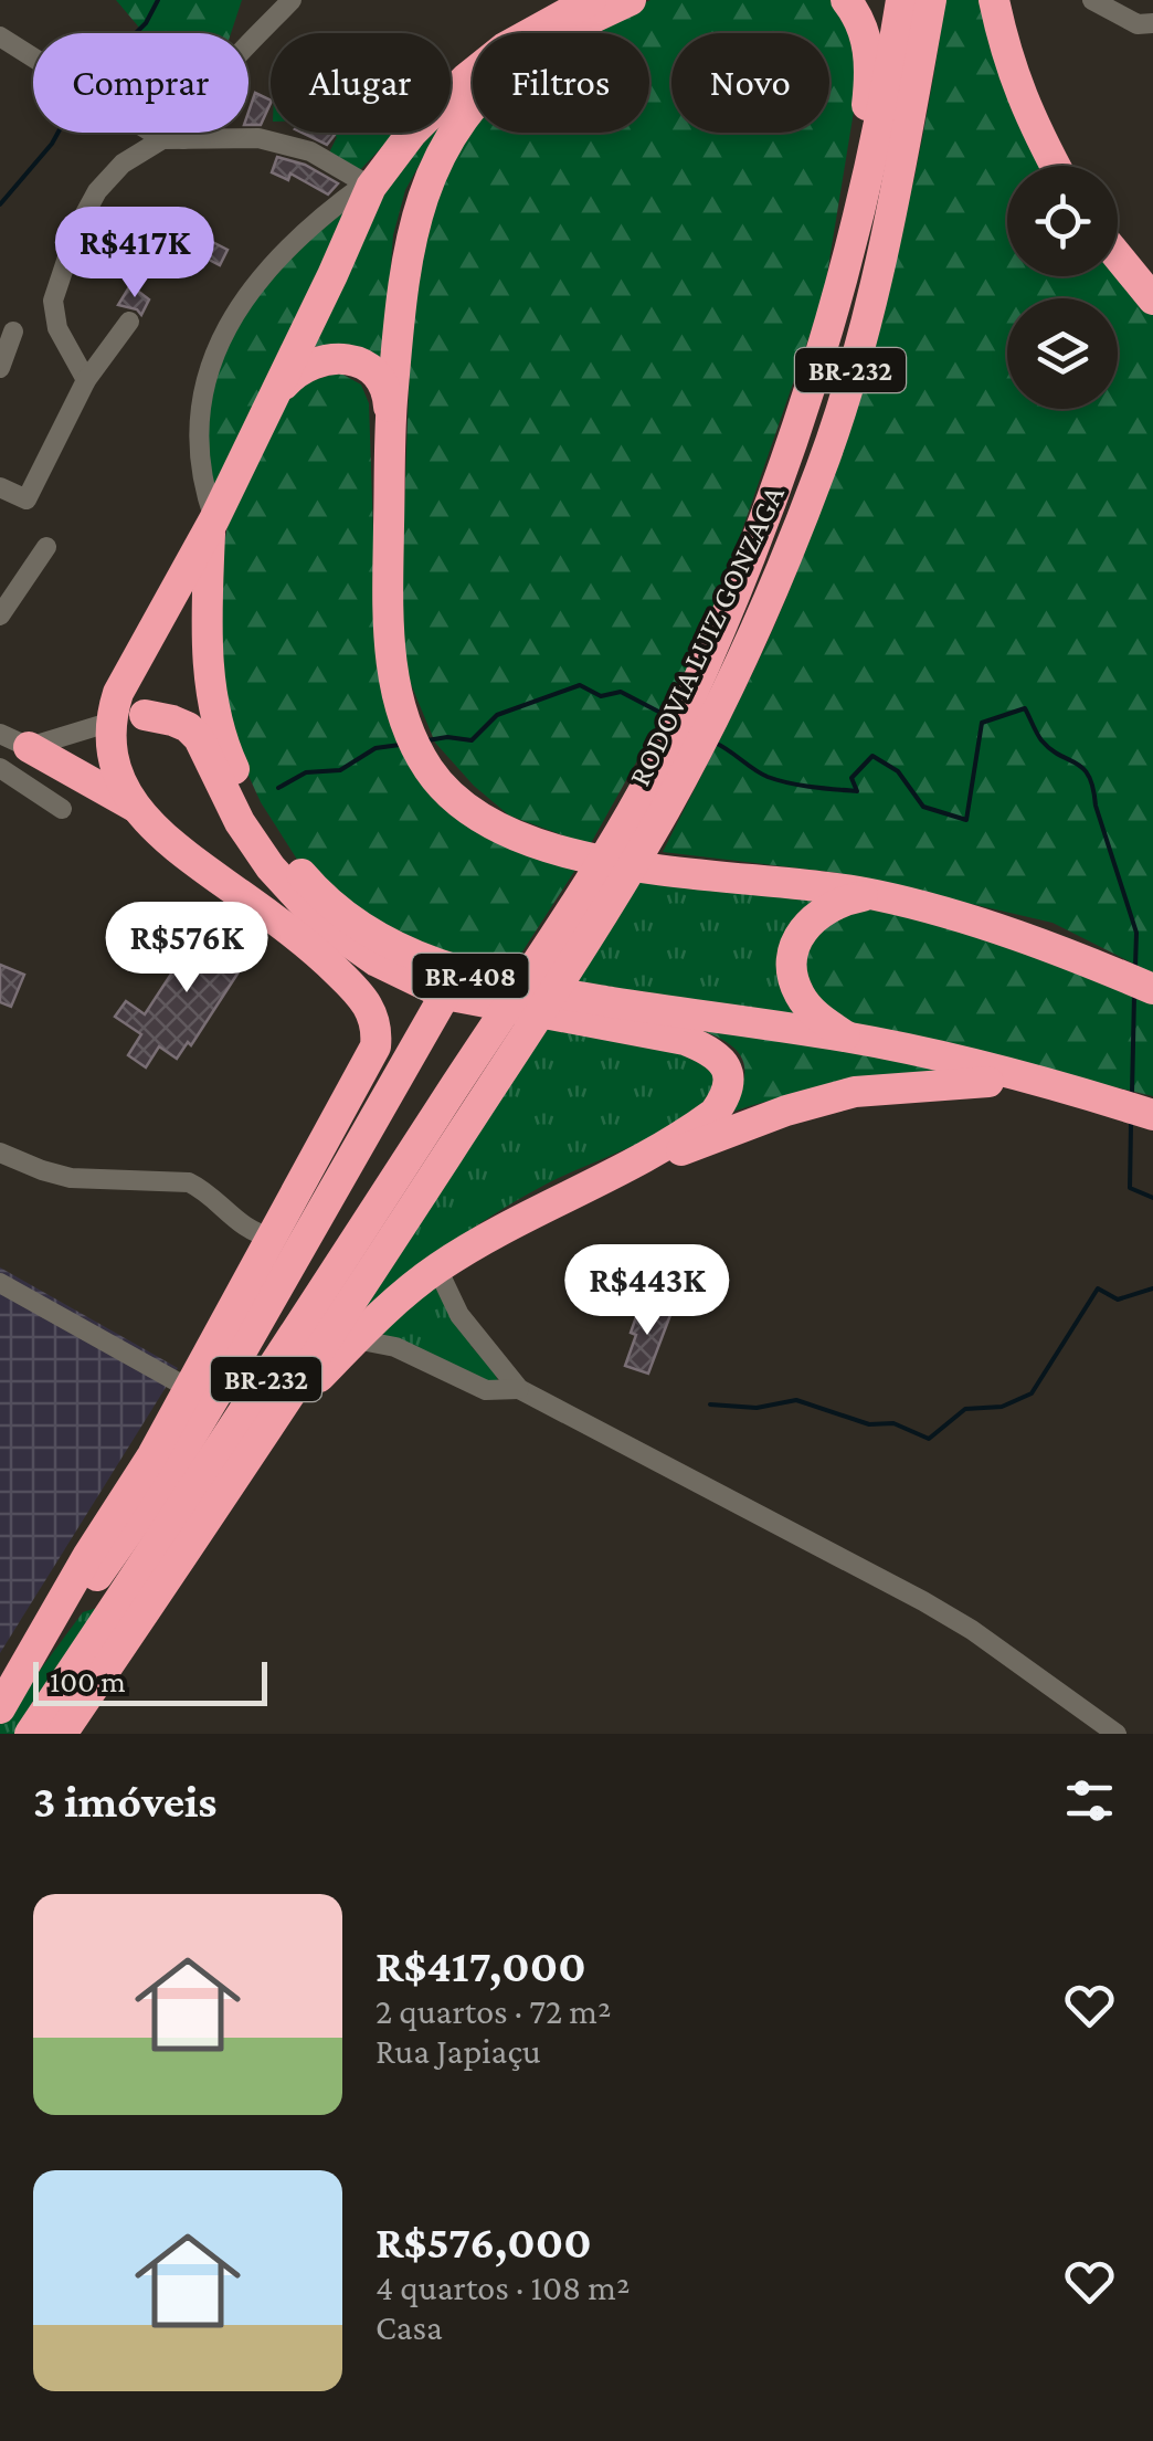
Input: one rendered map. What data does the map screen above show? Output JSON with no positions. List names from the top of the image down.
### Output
{
  "streets": {
    "highway": ["BR-232", "RODOVIA LUIZ GONZAGA", "BR-408"]
  },
  "scale_bar": "100 m",
  "page": {
    "chip": [
      "Comprar",
      "Alugar",
      "Filtros",
      "Novo"
    ],
    "price": ["R$417K", "R$576K", "R$443K"],
    "scale": "100 m",
    "heading": "3 imóveis",
    "list": [
      {
        "name": "R$417,000",
        "note": "2 quartos · 72 m² · Rua Japiaçu"
      },
      {
        "name": "R$576,000",
        "note": "4 quartos · 108 m² · Casa"
      }
    ]
  }
}
